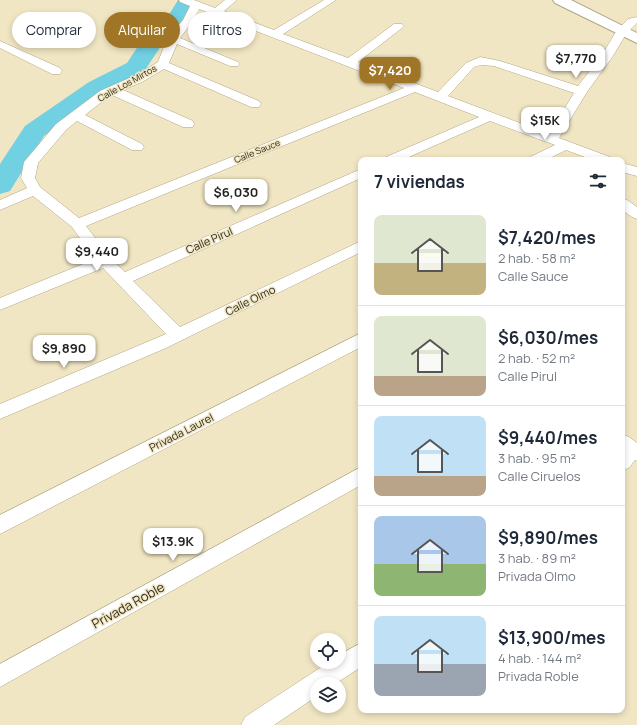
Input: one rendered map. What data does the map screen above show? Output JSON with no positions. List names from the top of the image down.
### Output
{
  "streets": {
    "street": [
      "Calle Los Mirtos",
      "Calle Sauce",
      "Calle Pirul",
      "Calle Olmo",
      "Privada Laurel",
      "Privada Roble"
    ]
  },
  "page": {
    "chip": ["Comprar", "Alquilar", "Filtros"],
    "price": [
      "$7,770",
      "$7,420",
      "$15K",
      "$6,030",
      "$9,440",
      "$9,890",
      "$13.9K"
    ],
    "heading": "7 viviendas",
    "list": [
      {
        "name": "$7,420/mes",
        "note": "2 hab. · 58 m² · Calle Sauce"
      },
      {
        "name": "$6,030/mes",
        "note": "2 hab. · 52 m² · Calle Pirul"
      },
      {
        "name": "$9,440/mes",
        "note": "3 hab. · 95 m² · Calle Ciruelos"
      },
      {
        "name": "$9,890/mes",
        "note": "3 hab. · 89 m² · Privada Olmo"
      },
      {
        "name": "$13,900/mes",
        "note": "4 hab. · 144 m² · Privada Roble"
      }
    ]
  }
}
